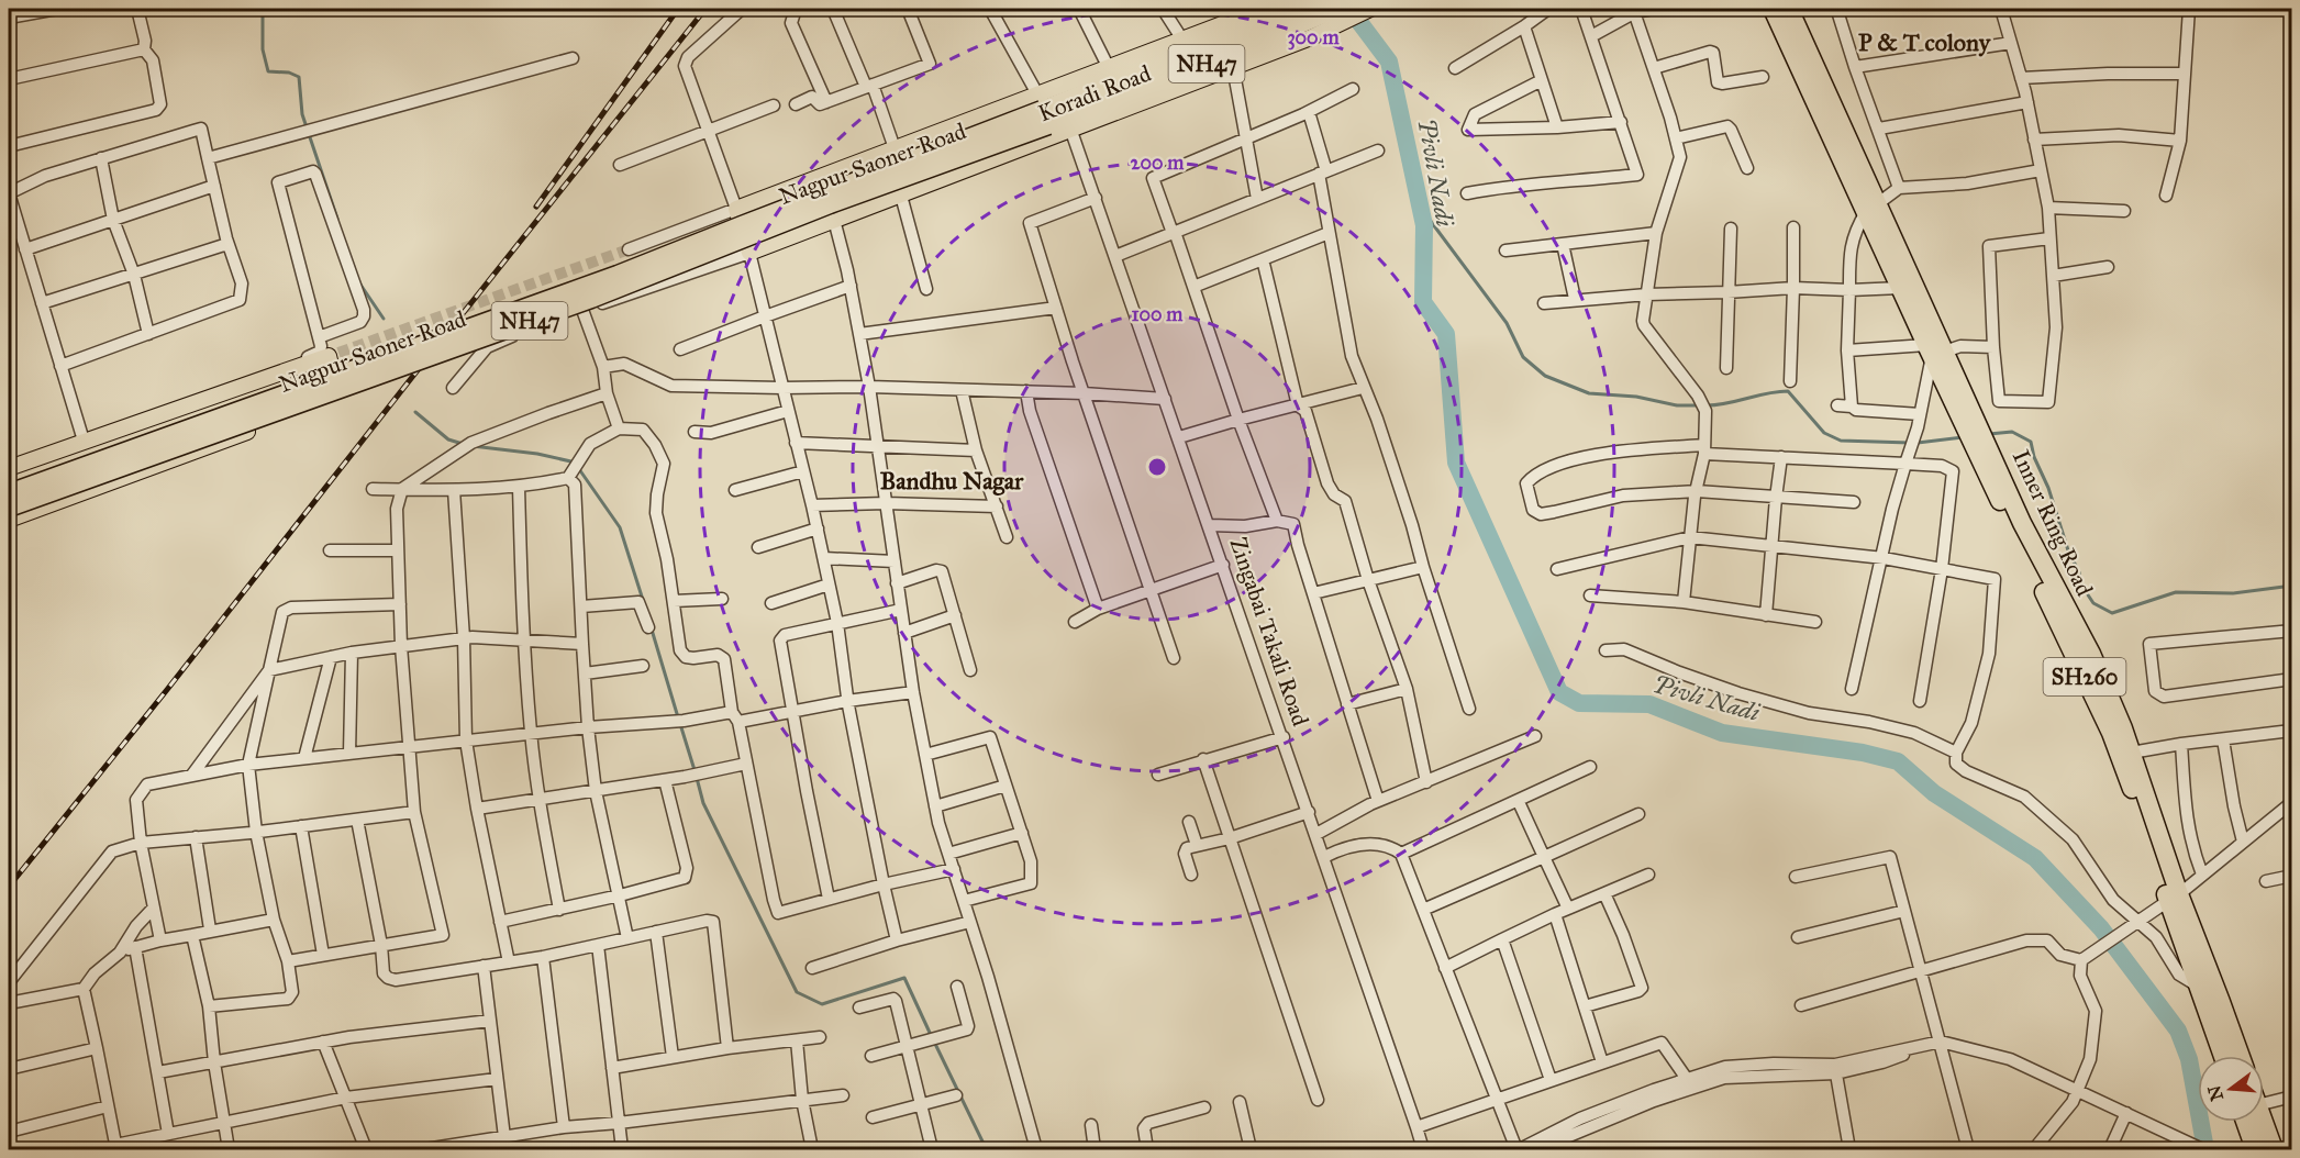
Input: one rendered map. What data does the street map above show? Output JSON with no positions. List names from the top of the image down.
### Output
{
  "streets": {
    "highway": [
      "NH47",
      "Koradi Road",
      "Nagpur Saoner Road",
      "Inner Ring Road",
      "SH260"
    ],
    "street": ["Zingabai Takali Road"]
  },
  "crossings": [
    ["NH47", "Koradi Road"],
    ["NH47", "Zingabai Takali Road"],
    ["Koradi Road", "Nagpur Saoner Road"],
    ["Koradi Road", "Zingabai Takali Road"]
  ],
  "districts": ["P & T colony", "Bandhu Nagar"],
  "water": ["Pivli Nadi"],
  "north": "left",
  "rings": ["300 m", "200 m", "100 m"]
}
